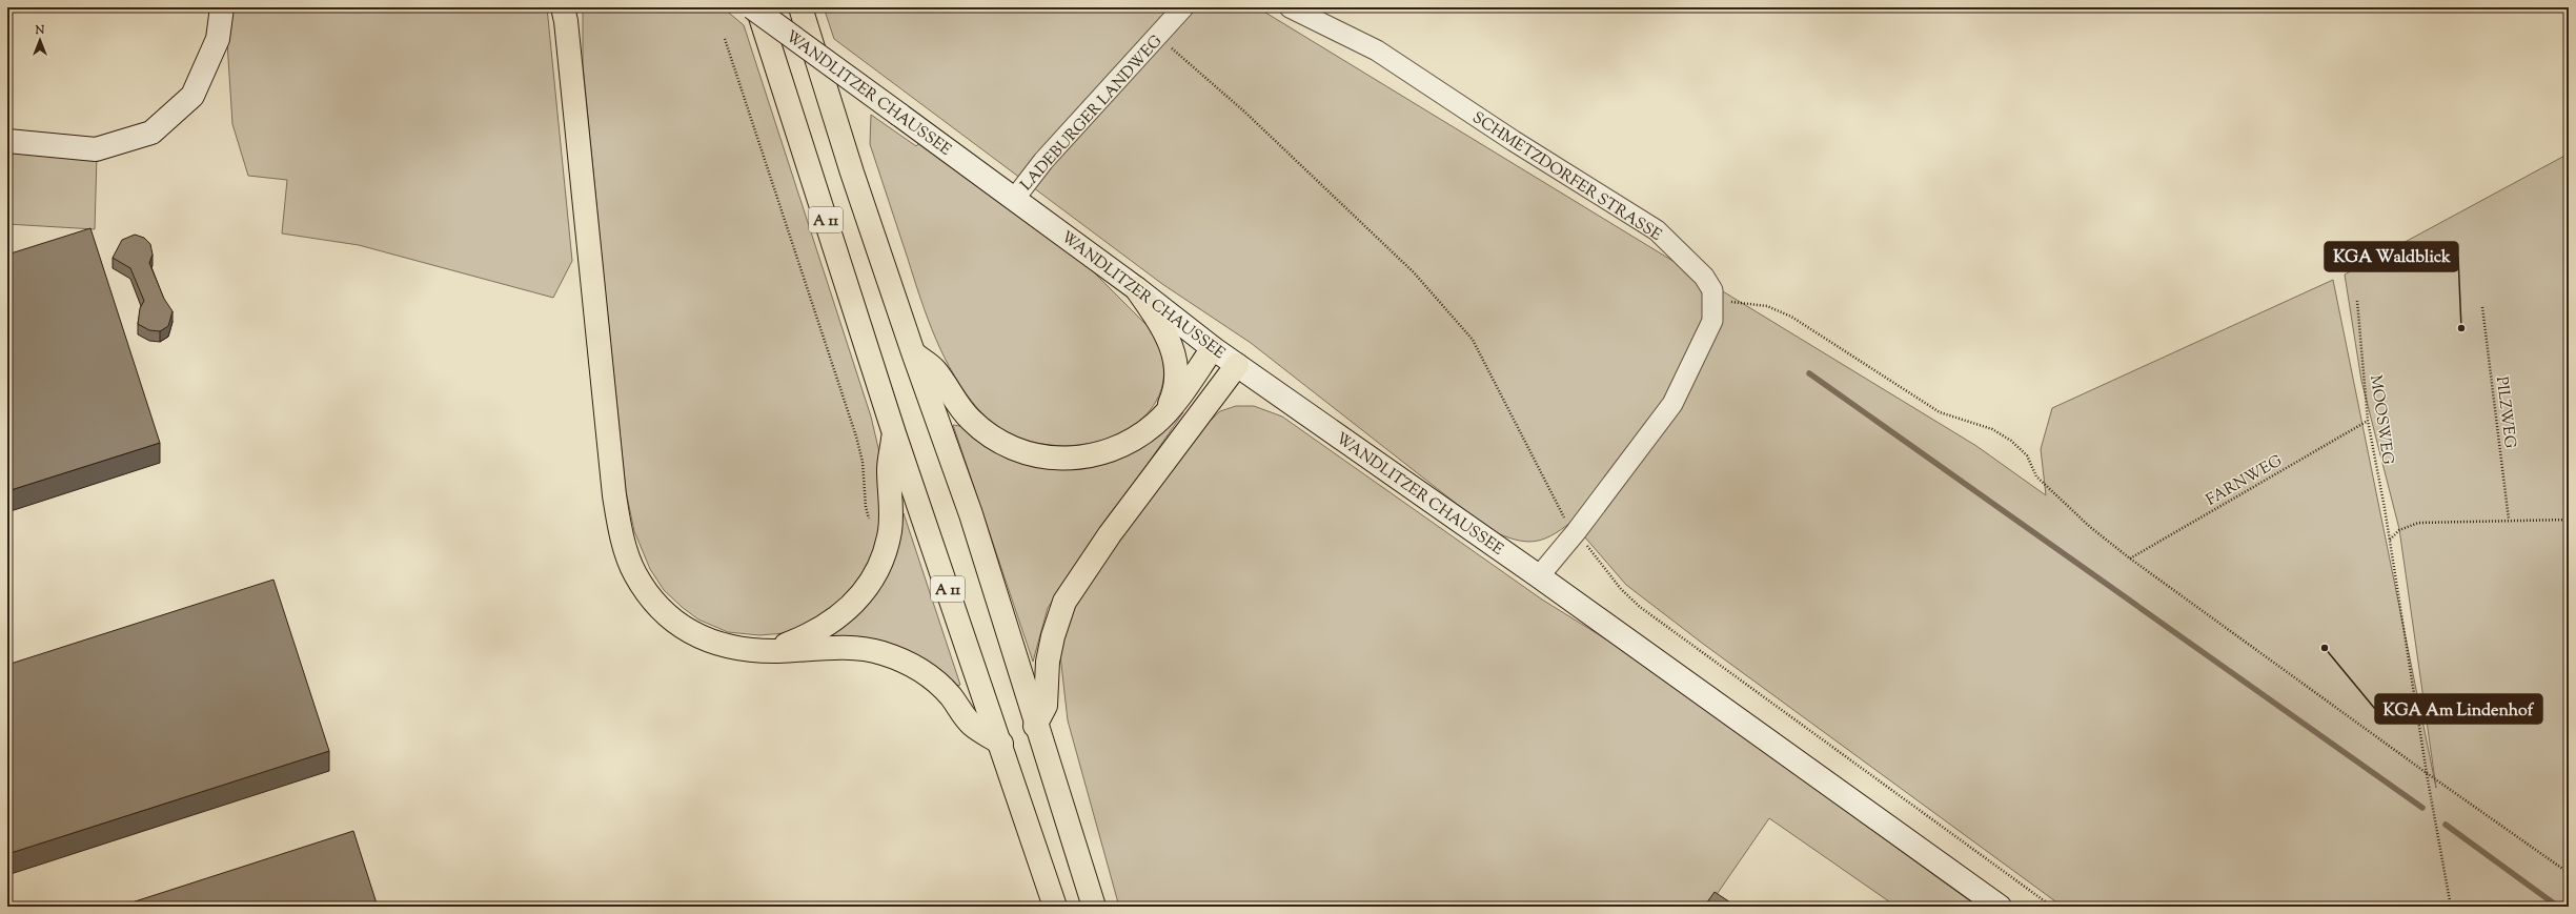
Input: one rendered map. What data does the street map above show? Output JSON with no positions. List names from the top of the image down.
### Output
{
  "streets": {
    "highway": ["A 11"],
    "main road": ["WANDLITZER CHAUSSEE"],
    "street": ["LADEBURGER LANDWEG", "SCHMETZDORFER STRASSE"],
    "path": ["PILZWEG", "MOOSWEG", "FARNWEG"]
  },
  "crossings": [
    ["WANDLITZER CHAUSSEE", "LADEBURGER LANDWEG"],
    ["WANDLITZER CHAUSSEE", "SCHMETZDORFER STRASSE"],
    ["MOOSWEG", "FARNWEG"]
  ],
  "places": ["KGA Waldblick", "KGA Am Lindenhof"],
  "north": "top"
}
